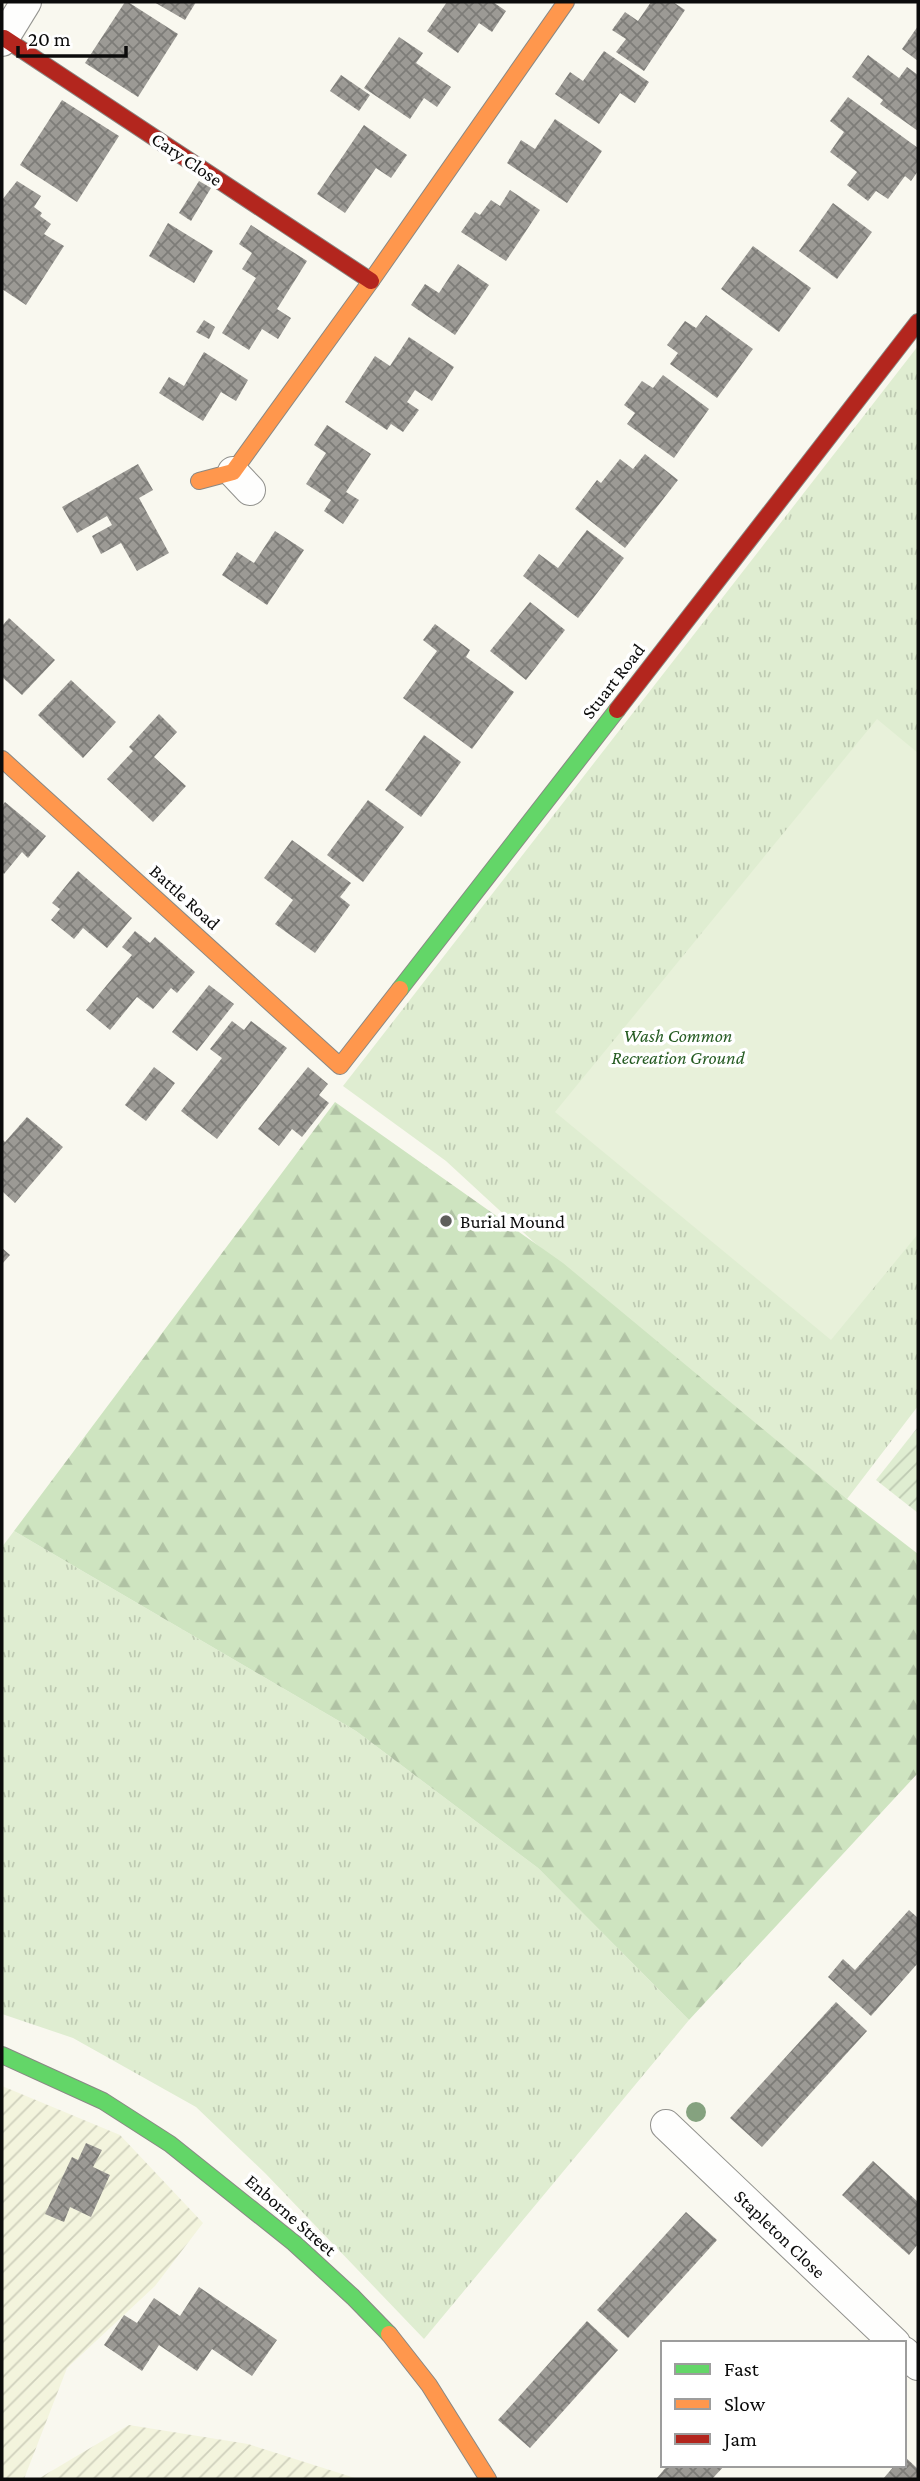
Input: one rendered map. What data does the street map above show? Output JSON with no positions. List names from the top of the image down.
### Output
{
  "streets": {
    "street": [
      "Cary Close",
      "Stuart Road",
      "Battle Road",
      "Enborne Street",
      "Stapleton Close"
    ]
  },
  "crossings": [
    ["Stuart Road", "Battle Road"]
  ],
  "parks": ["Wash Common Recreation Ground"],
  "places": ["Burial Mound"],
  "legend": ["Fast", "Slow", "Jam"],
  "scale_bar": "20 m"
}
